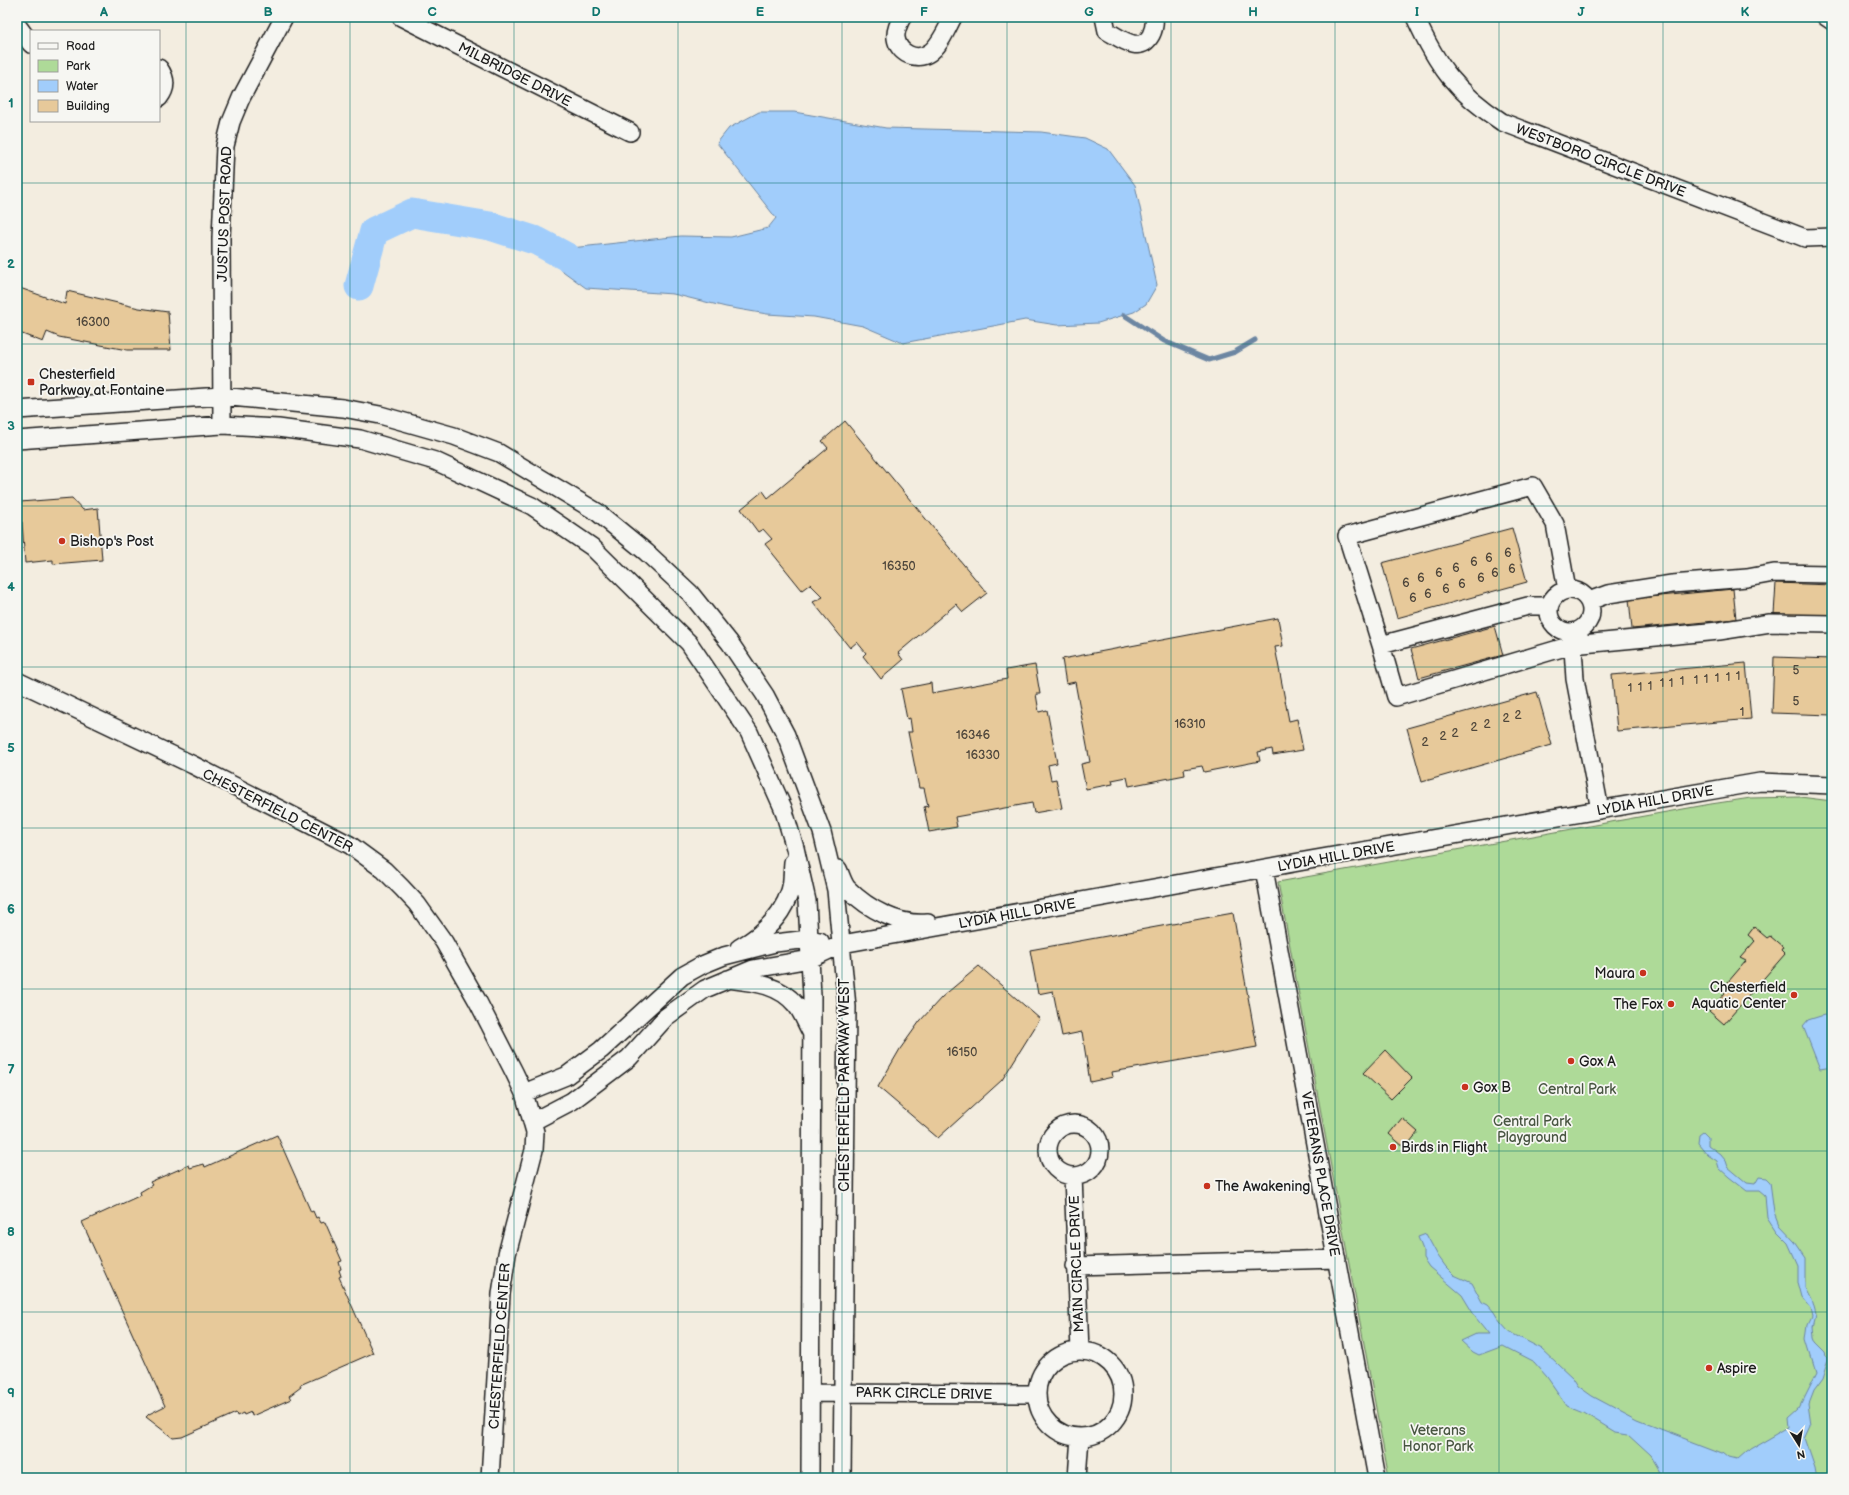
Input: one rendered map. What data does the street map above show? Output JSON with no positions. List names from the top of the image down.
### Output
{
  "streets": {
    "street": [
      "MILBRIDGE DRIVE",
      "WESTBORO CIRCLE DRIVE",
      "JUSTUS POST ROAD",
      "LYDIA HILL DRIVE",
      "CHESTERFIELD CENTER",
      "CHESTERFIELD PARKWAY WEST",
      "VETERANS PLACE DRIVE",
      "MAIN CIRCLE DRIVE",
      "PARK CIRCLE DRIVE"
    ]
  },
  "crossings": [
    ["JUSTUS POST ROAD", "CHESTERFIELD PARKWAY WEST"],
    ["LYDIA HILL DRIVE", "CHESTERFIELD PARKWAY WEST"],
    ["LYDIA HILL DRIVE", "VETERANS PLACE DRIVE"],
    ["CHESTERFIELD PARKWAY WEST", "PARK CIRCLE DRIVE"],
    ["MAIN CIRCLE DRIVE", "PARK CIRCLE DRIVE"]
  ],
  "parks": ["Central Park", "Central Park Playground", "Veterans Honor Park"],
  "places": {
    "transit": ["Chesterfield Parkway at Fontaine"],
    "other": [
      "Bishop's Post",
      "Maura",
      "Chesterfield Aquatic Center",
      "The Fox",
      "Gox A",
      "Gox B",
      "Birds in Flight",
      "The Awakening",
      "Aspire"
    ]
  },
  "house_numbers": [
    "16300",
    "6",
    "6",
    "6",
    "16350",
    "6",
    "6",
    "6",
    "6",
    "6",
    "6",
    "6",
    "6",
    "6",
    "6",
    "6",
    "5",
    "1",
    "1",
    "1",
    "1",
    "1",
    "1",
    "1",
    "1",
    "1",
    "1",
    "1",
    "5",
    "1",
    "2",
    "2",
    "16310",
    "2",
    "2",
    "2",
    "16346",
    "2",
    "2",
    "16330",
    "16150"
  ],
  "legend": [
    "Road",
    "Park",
    "Water",
    "Building"
  ],
  "north": "bottom",
  "grid": {
    "columns": [
      "A",
      "B",
      "C",
      "D",
      "E",
      "F",
      "G",
      "H",
      "I",
      "J",
      "K"
    ],
    "rows": [
      "1",
      "2",
      "3",
      "4",
      "5",
      "6",
      "7",
      "8",
      "9"
    ]
  }
}
